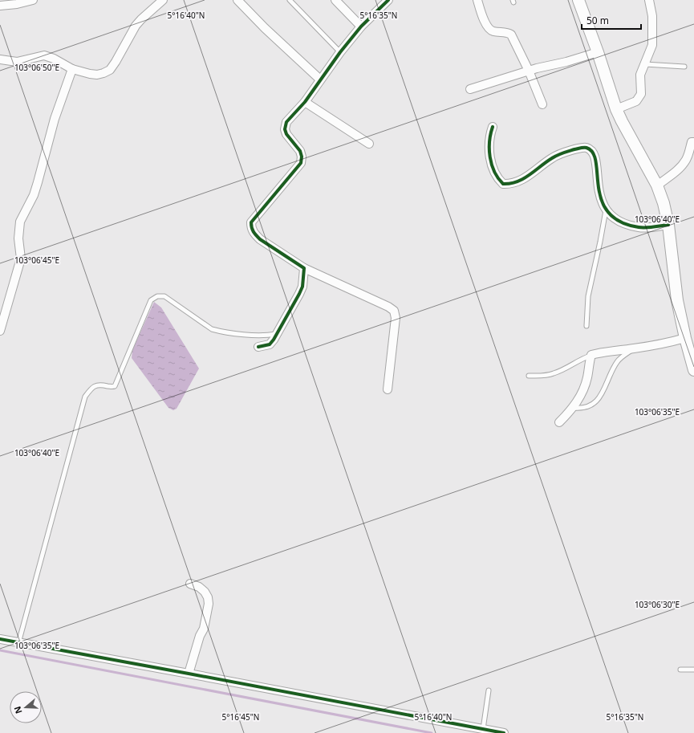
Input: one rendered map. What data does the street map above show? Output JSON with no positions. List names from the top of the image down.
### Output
{
  "scale_bar": "50 m",
  "north": "left",
  "coordinates": [
    "5°16'40\"N",
    "5°16'35\"N",
    "103°06'50\"E",
    "103°06'40\"E",
    "103°06'45\"E",
    "103°06'35\"E",
    "103°06'30\"E",
    "5°16'45\"N"
  ]
}
